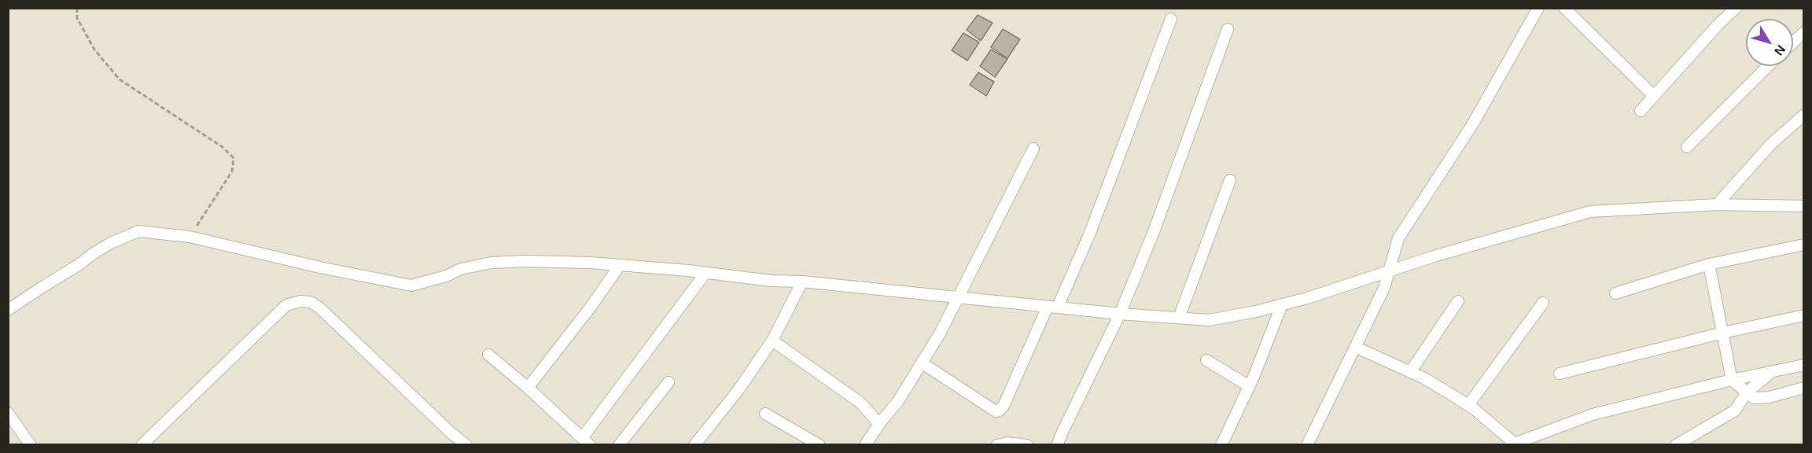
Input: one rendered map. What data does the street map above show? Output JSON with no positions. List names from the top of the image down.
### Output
{
  "north": "bottom right"
}
